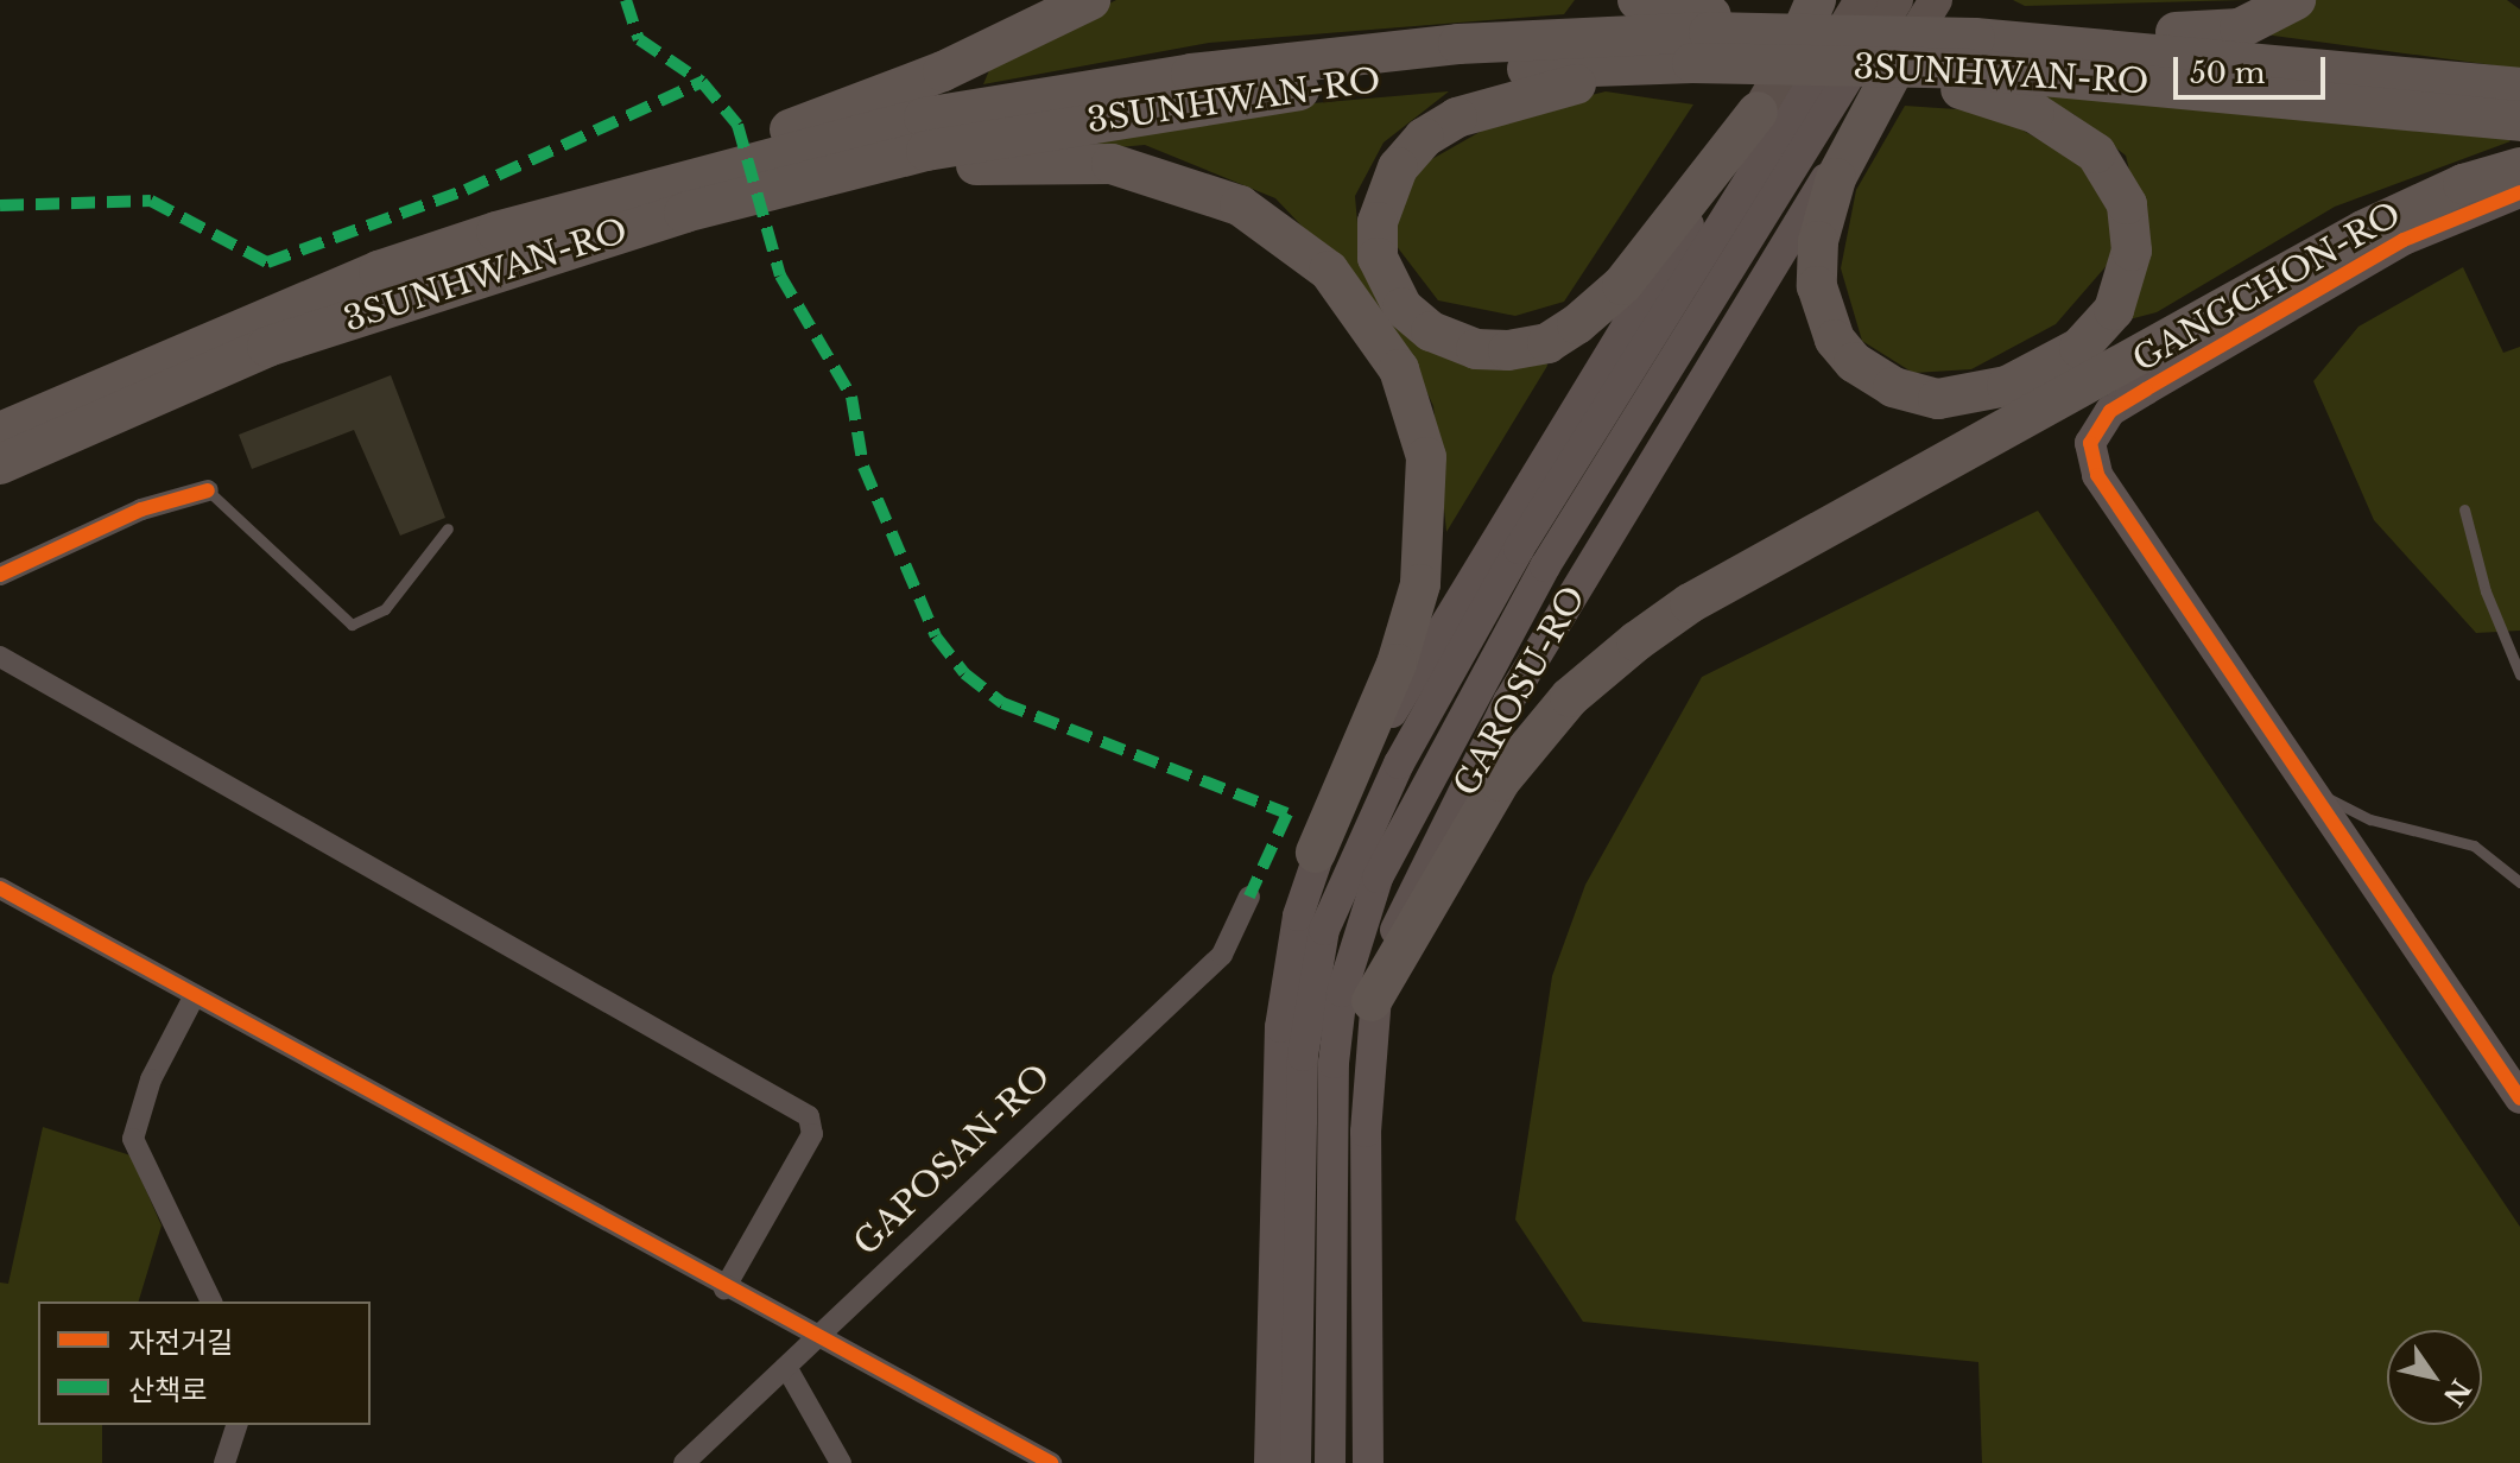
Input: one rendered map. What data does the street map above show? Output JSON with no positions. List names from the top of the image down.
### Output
{
  "streets": {
    "highway": ["3SUNHWAN-RO"],
    "main road": ["GANGCHON-RO", "GAROSU-RO"],
    "street": ["GAPOSAN-RO"]
  },
  "legend": ["자전거길", "산책로"],
  "scale_bar": "50 m",
  "north": "bottom right"
}
